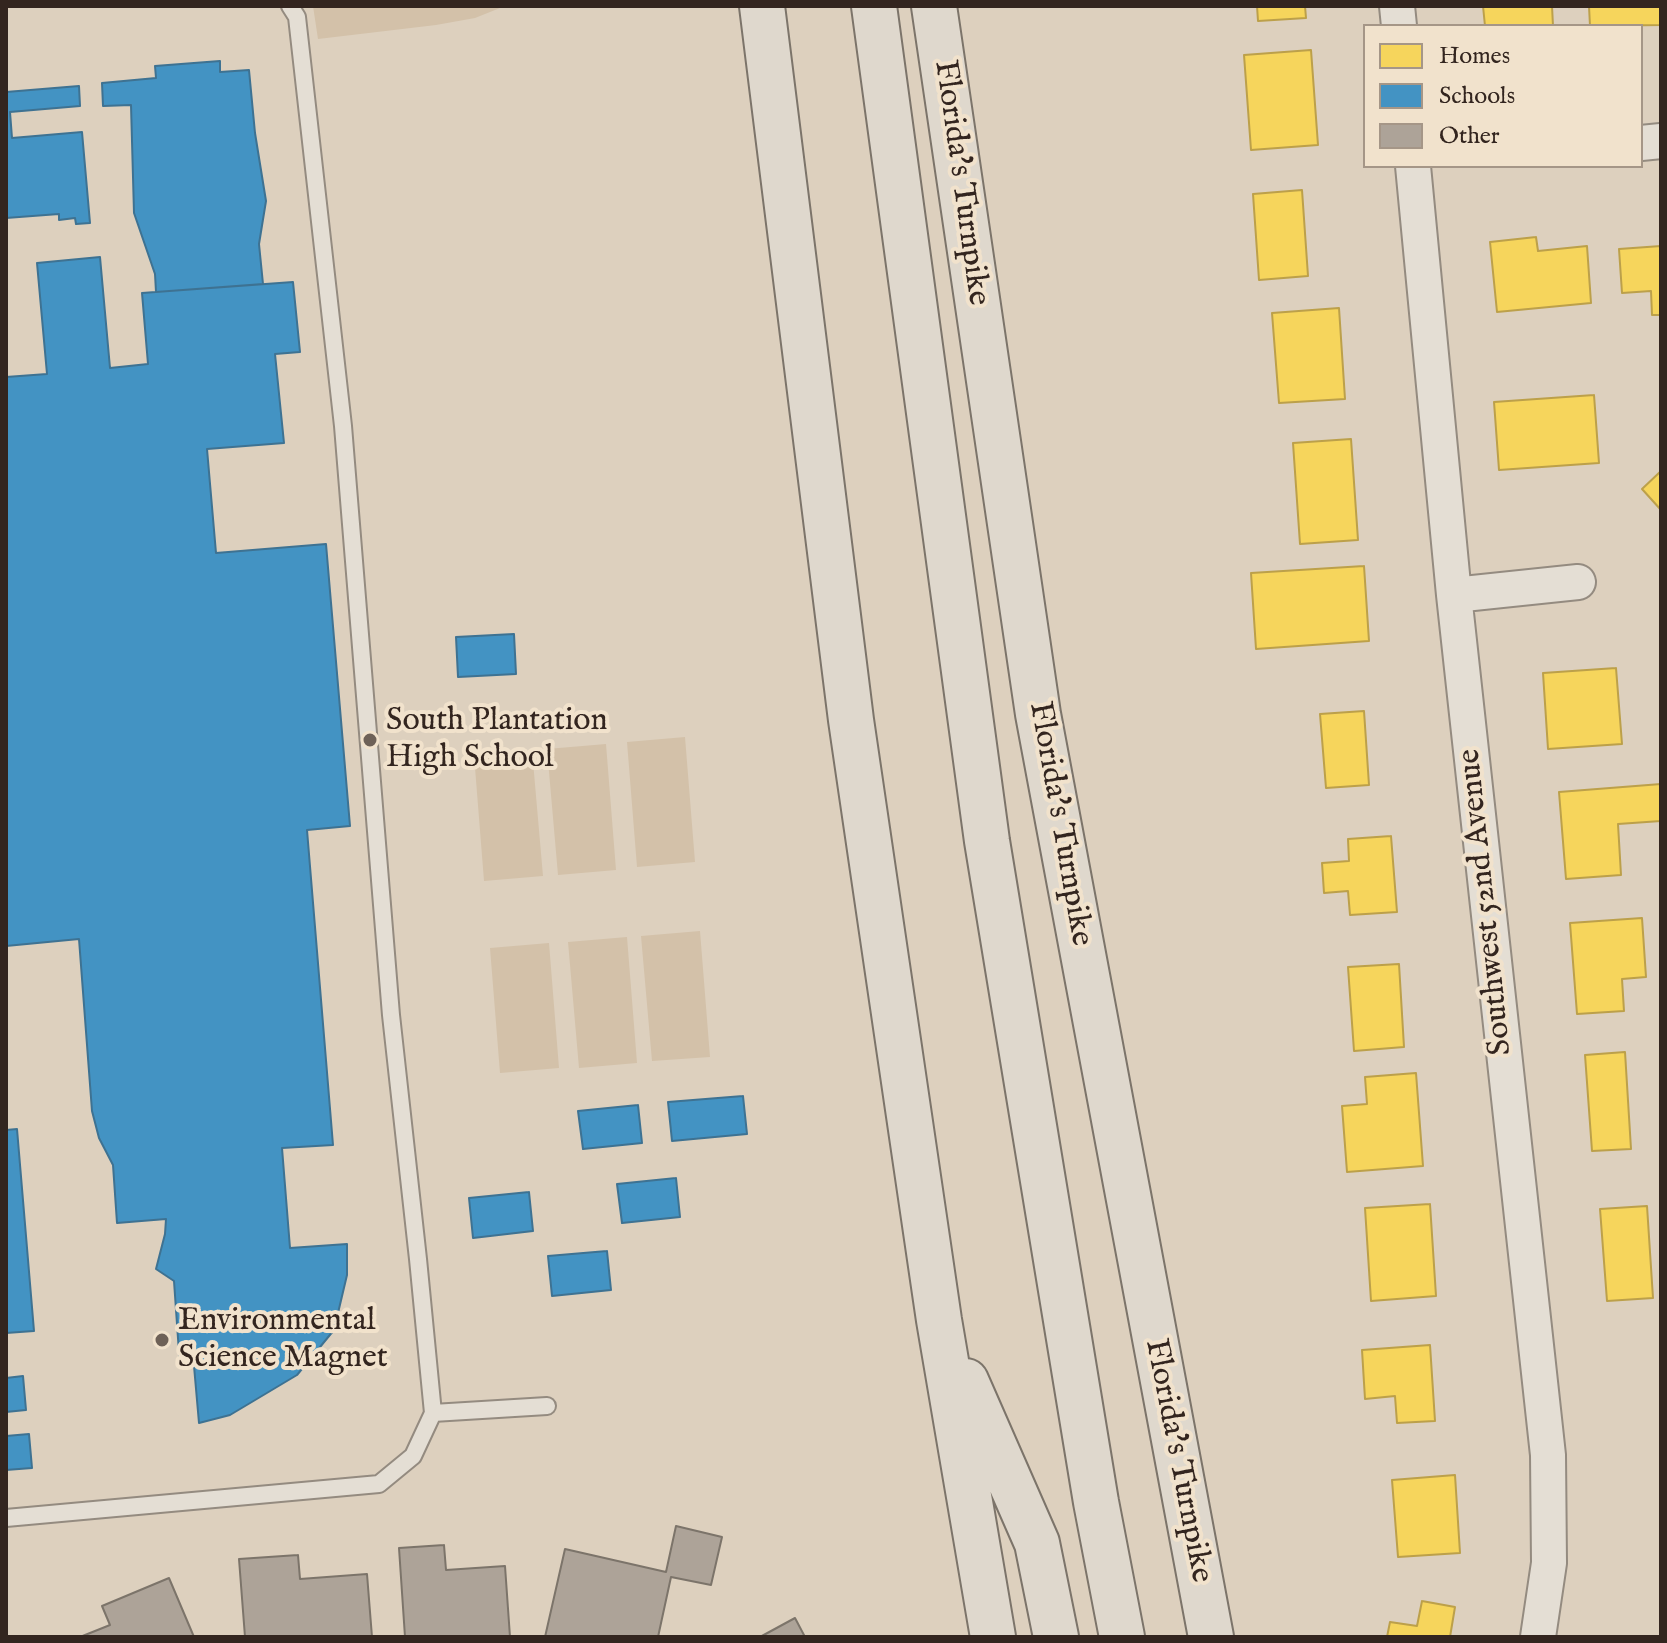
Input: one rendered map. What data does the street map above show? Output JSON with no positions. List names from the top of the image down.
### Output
{
  "streets": {
    "highway": ["Florida's Turnpike"],
    "street": ["Southwest 52nd Avenue"]
  },
  "places": ["South Plantation High School", "Environmental Science Magnet"],
  "legend": ["Homes", "Schools", "Other"]
}
